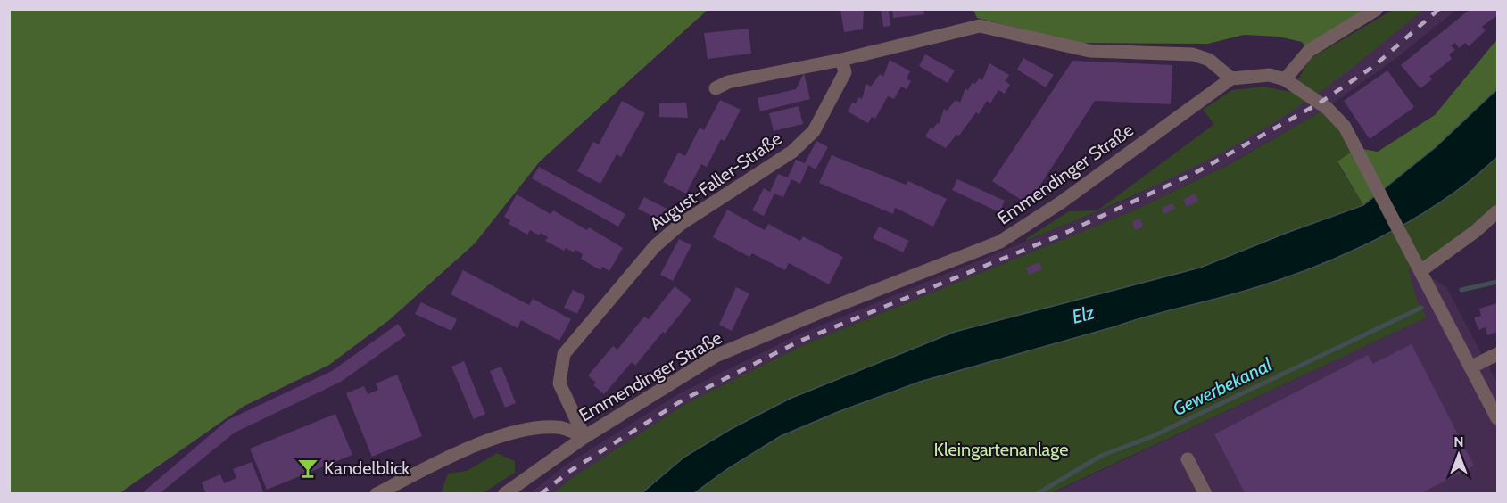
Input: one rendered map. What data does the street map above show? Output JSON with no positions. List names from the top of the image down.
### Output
{
  "streets": {
    "street": ["Emmendinger Straße", "August-Faller-Straße"]
  },
  "crossings": [
    ["Emmendinger Straße", "August-Faller-Straße"]
  ],
  "water": ["Elz", "Gewerbekanal"],
  "parks": ["Kleingartenanlage"],
  "places": {
    "bar": ["Kandelblick"]
  },
  "north": "top"
}
